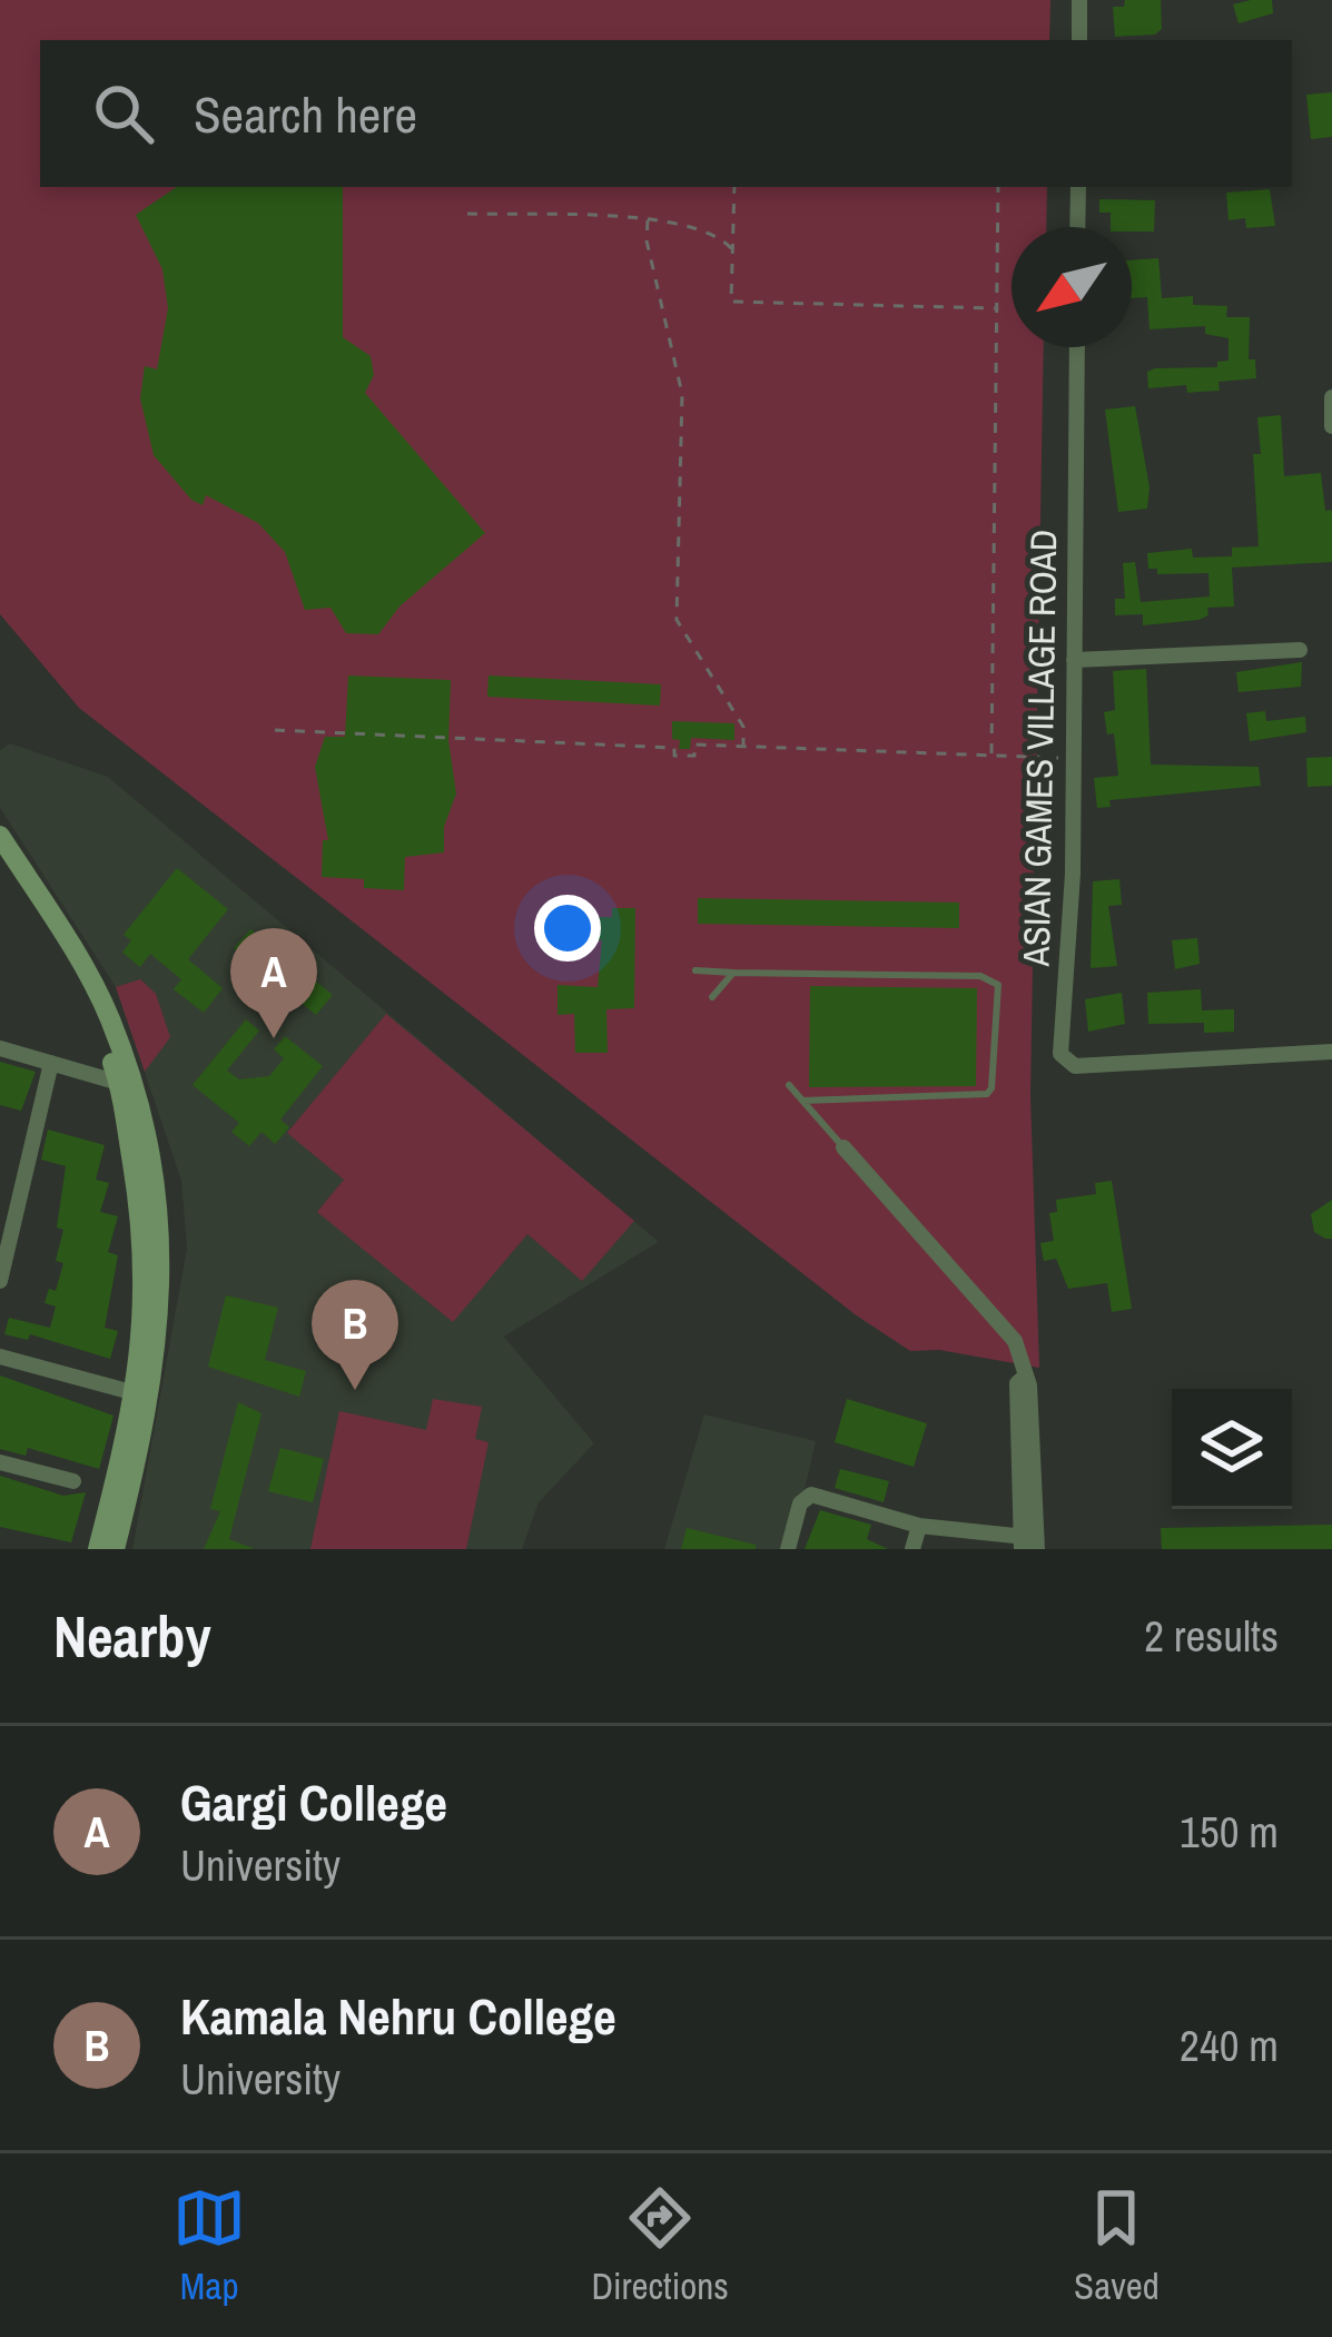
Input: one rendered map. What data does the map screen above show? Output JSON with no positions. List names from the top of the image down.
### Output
{
  "streets": {
    "street": ["ASIAN GAMES VILLAGE ROAD"]
  },
  "north": "bottom left",
  "page": {
    "search": "Search here",
    "pins": ["A", "B"],
    "heading": ["Nearby", "2 results"],
    "list": [
      {
        "mark": "A",
        "name": "Gargi College",
        "note": "University",
        "value": "150 m"
      },
      {
        "mark": "B",
        "name": "Kamala Nehru College",
        "note": "University",
        "value": "240 m"
      }
    ],
    "nav": ["Map", "Directions", "Saved"]
  }
}
